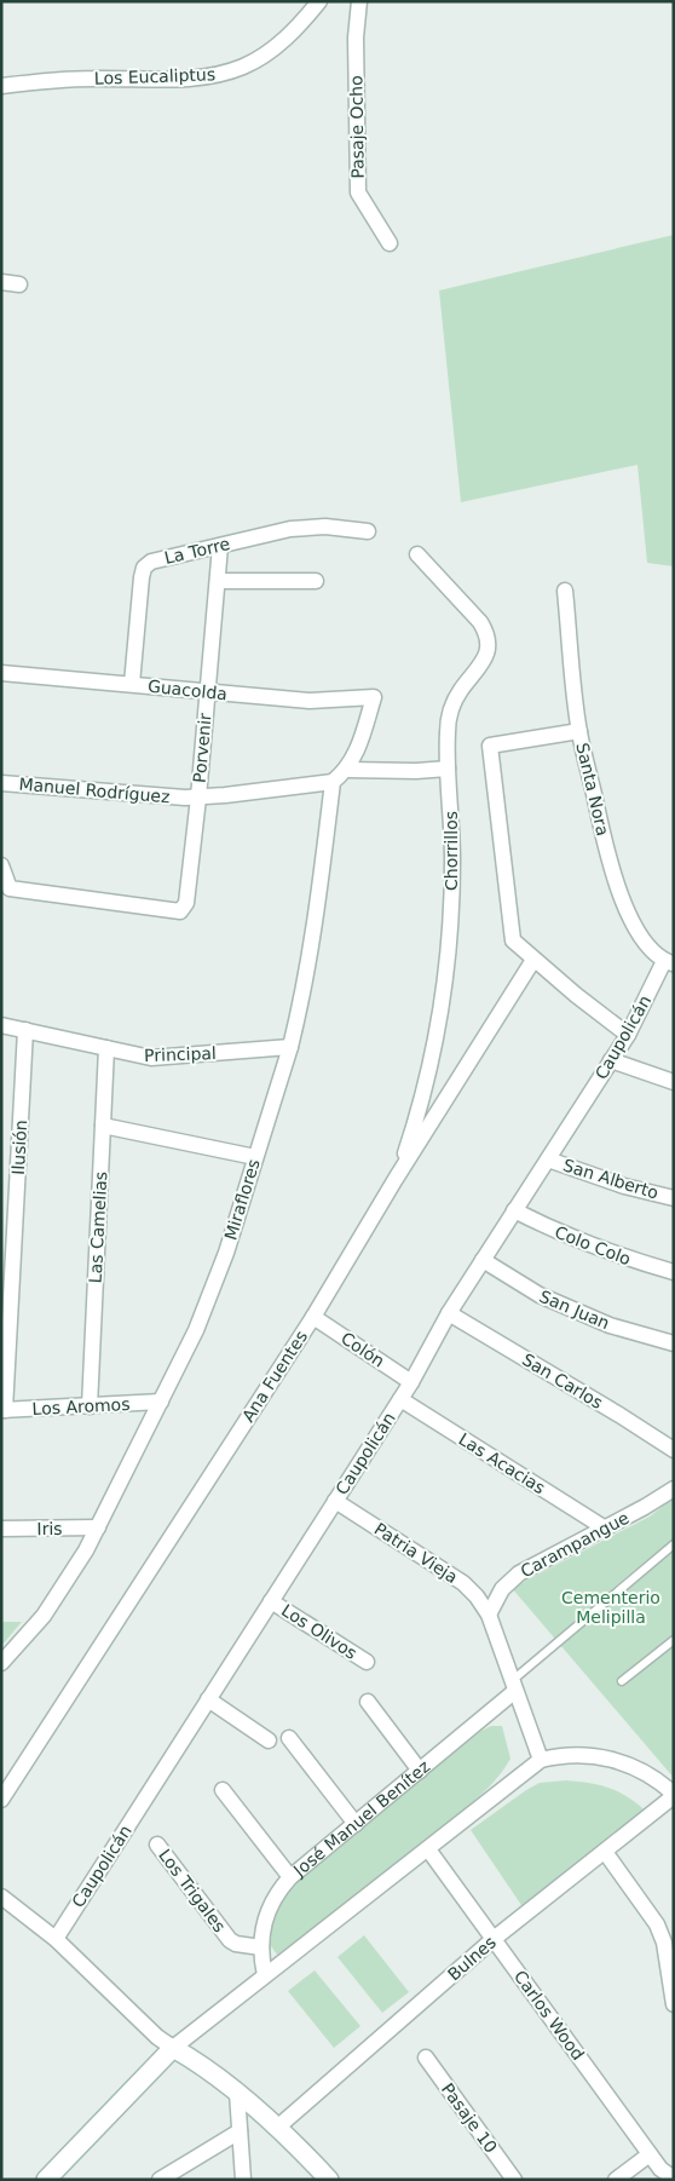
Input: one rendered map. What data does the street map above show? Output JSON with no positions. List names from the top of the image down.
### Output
{
  "streets": {
    "street": [
      "Los Eucaliptus",
      "Pasaje Ocho",
      "La Torre",
      "Guacolda",
      "Porvenir",
      "Santa Nora",
      "Manuel Rodríguez",
      "Chorrillos",
      "Caupolicán",
      "Principal",
      "Ilusión",
      "San Alberto",
      "Miraflores",
      "Las Camelias",
      "Colo Colo",
      "San Juan",
      "Colón",
      "Ana Fuentes",
      "San Carlos",
      "Los Aromos",
      "Las Acacias",
      "Iris",
      "Carampangue",
      "Patria Vieja",
      "Los Olivos",
      "José Manuel Benítez",
      "Los Trigales",
      "Bulnes",
      "Carlos Wood",
      "Pasaje 10"
    ]
  },
  "crossings": [
    ["La Torre", "Guacolda"],
    ["La Torre", "Porvenir"],
    ["Guacolda", "Porvenir"],
    ["Porvenir", "Manuel Rodríguez"],
    ["Santa Nora", "Caupolicán"],
    ["Manuel Rodríguez", "Miraflores"],
    ["Chorrillos", "Ana Fuentes"],
    ["Caupolicán", "San Alberto"],
    ["Caupolicán", "Colo Colo"],
    ["Caupolicán", "San Juan"],
    ["Caupolicán", "Colón"],
    ["Caupolicán", "San Carlos"],
    ["Caupolicán", "Las Acacias"],
    ["Caupolicán", "Patria Vieja"],
    ["Caupolicán", "Los Olivos"],
    ["Principal", "Ilusión"],
    ["Principal", "Miraflores"],
    ["Principal", "Las Camelias"],
    ["Ilusión", "Los Aromos"],
    ["Miraflores", "Los Aromos"],
    ["Miraflores", "Iris"],
    ["Las Camelias", "Los Aromos"],
    ["Colón", "Ana Fuentes"],
    ["Las Acacias", "Carampangue"],
    ["Carampangue", "Patria Vieja"],
    ["Patria Vieja", "José Manuel Benítez"],
    ["José Manuel Benítez", "Los Trigales"],
    ["Bulnes", "Carlos Wood"]
  ],
  "parks": ["Cementerio Melipilla"]
}
